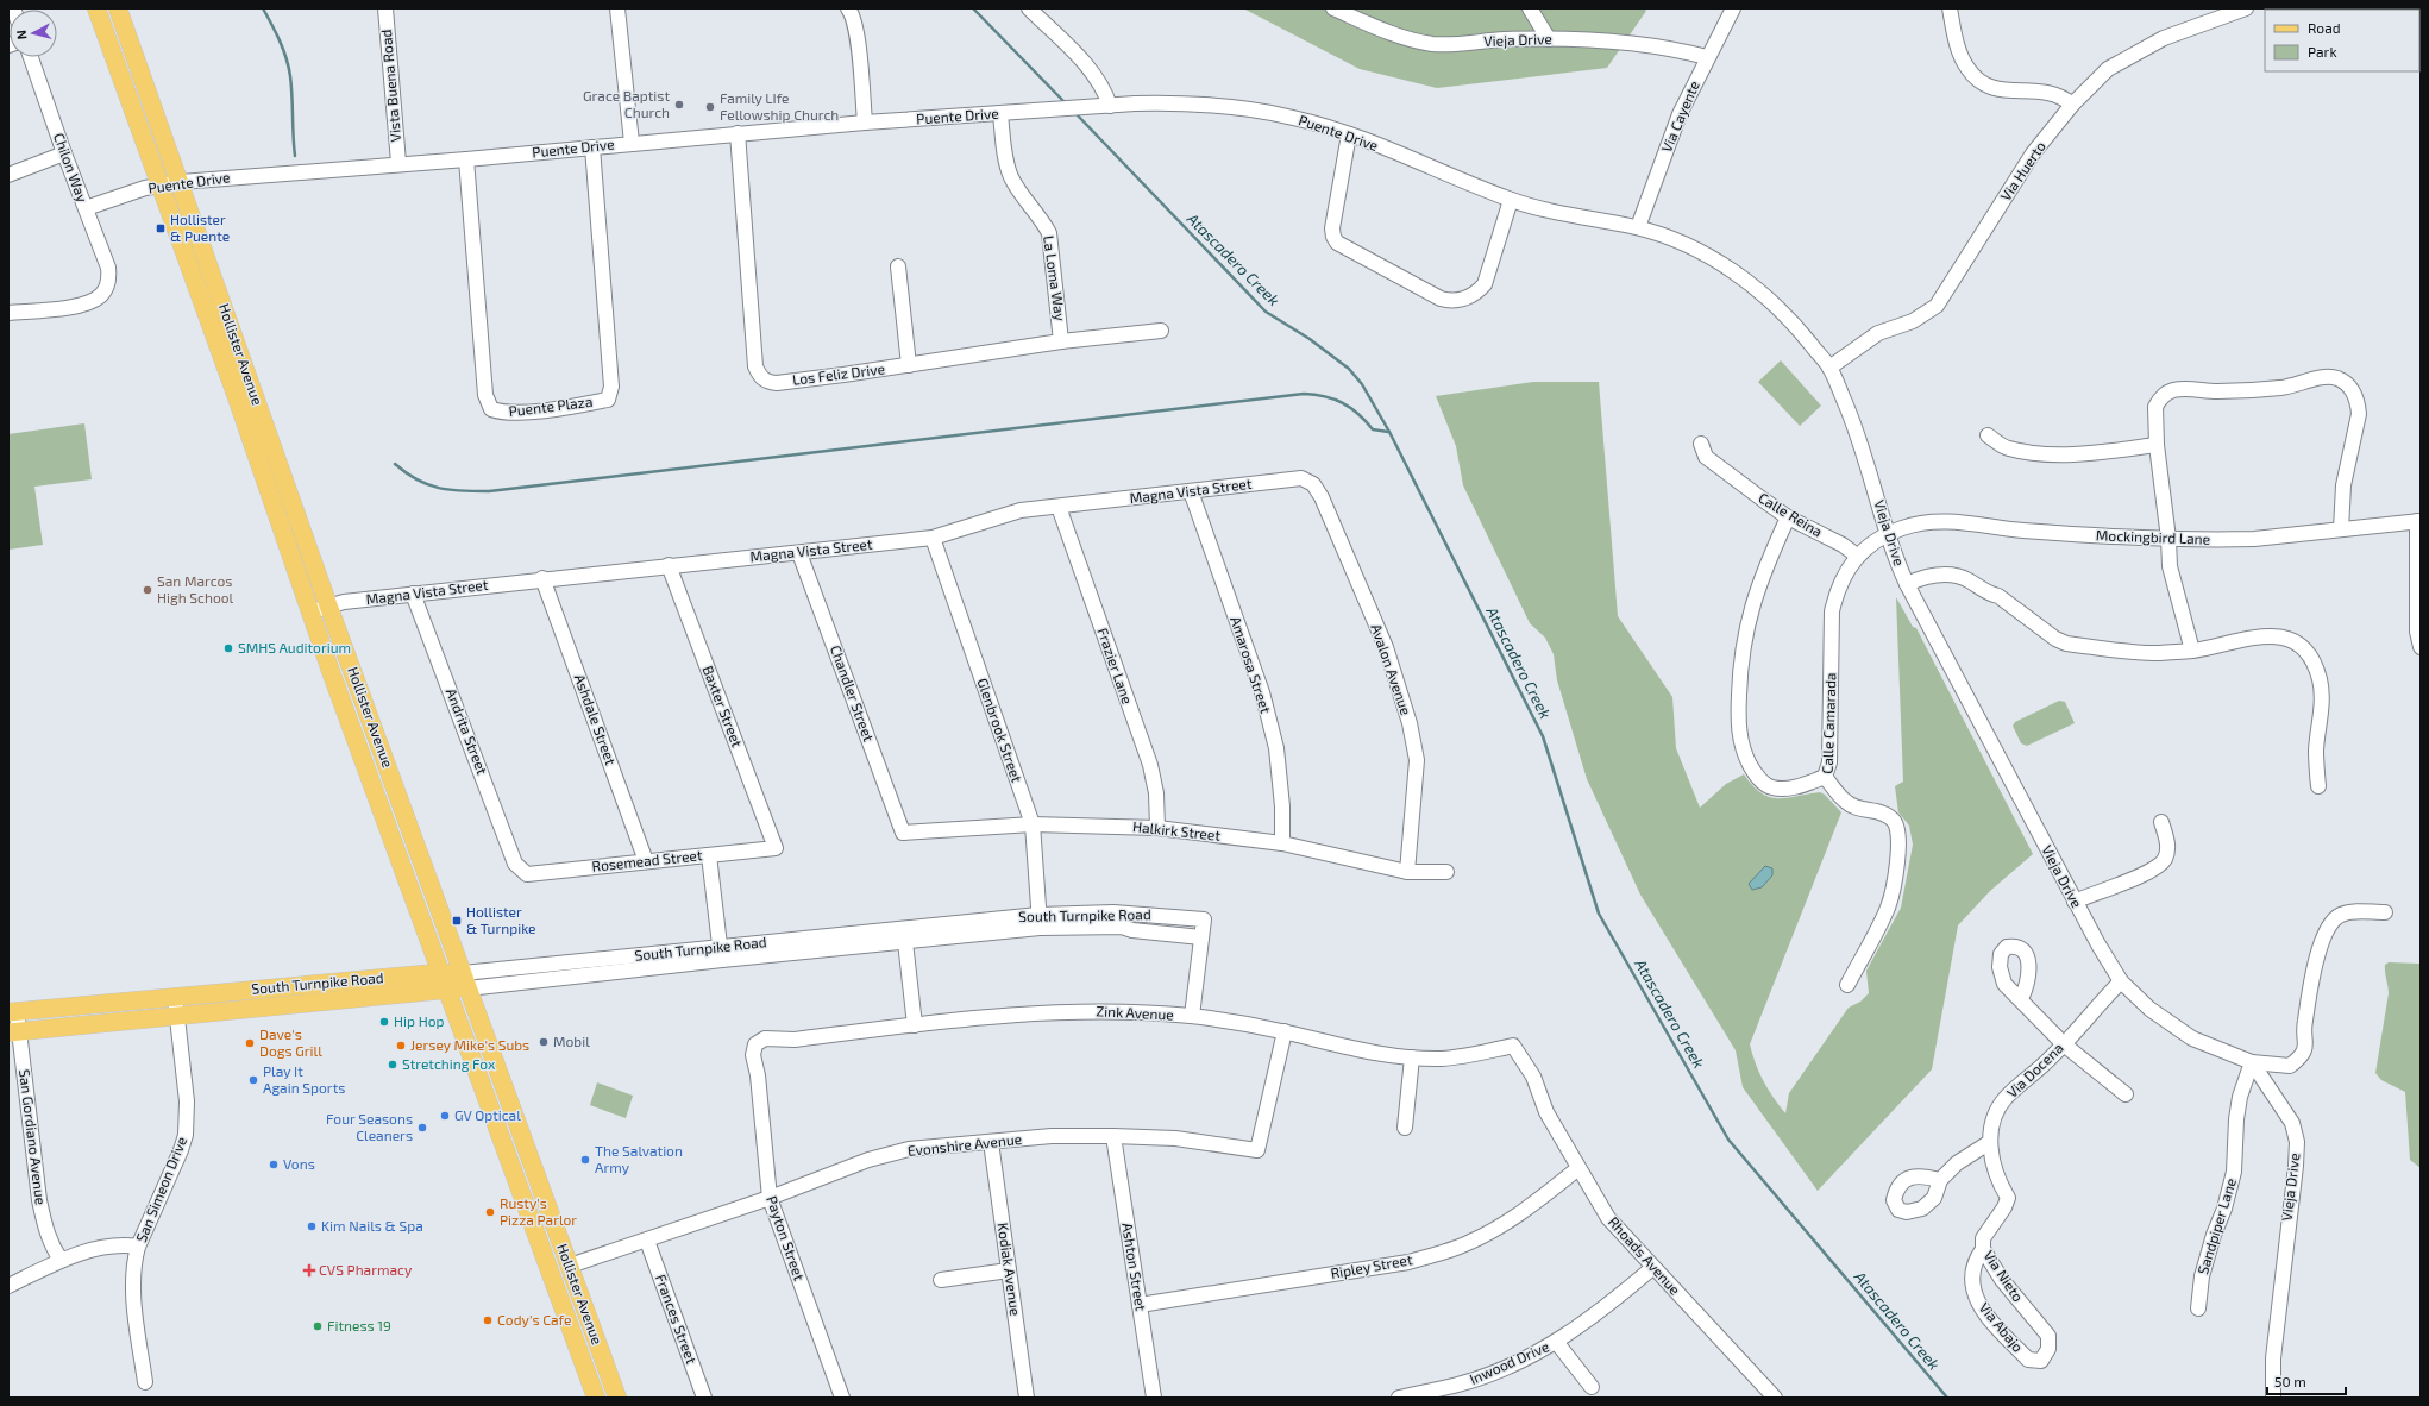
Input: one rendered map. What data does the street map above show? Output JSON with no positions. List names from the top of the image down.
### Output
{
  "streets": {
    "main road": ["Hollister Avenue", "South Turnpike Road"],
    "street": [
      "Vieja Drive",
      "Vista Buena Road",
      "Puente Drive",
      "Via Cayente",
      "Chilon Way",
      "Via Huerto",
      "La Loma Way",
      "Los Feliz Drive",
      "Puente Plaza",
      "Magna Vista Street",
      "Calle Reina",
      "Mockingbird Lane",
      "Amarosa Street",
      "Frazier Lane",
      "Avalon Avenue",
      "Chandler Street",
      "Baxter Street",
      "Ashdale Street",
      "Calle Camarada",
      "Glenbrook Street",
      "Andrita Street",
      "Halkirk Street",
      "Rosemead Street",
      "Zink Avenue",
      "Via Docena",
      "San Gordiano Avenue",
      "Evonshire Avenue",
      "San Simeon Drive",
      "Sandpiper Lane",
      "Payton Street",
      "Rhoads Avenue",
      "Ashton Street",
      "Ripley Street",
      "Kodiak Avenue",
      "Via Nieto",
      "Frances Street",
      "Via Abajo",
      "Inwood Drive"
    ]
  },
  "crossings": [
    ["Vieja Drive", "Puente Drive"],
    ["Vieja Drive", "Via Cayente"],
    ["Vieja Drive", "Via Huerto"],
    ["Vieja Drive", "Mockingbird Lane"],
    ["Vieja Drive", "Via Docena"],
    ["Vieja Drive", "Sandpiper Lane"],
    ["Vista Buena Road", "Puente Drive"],
    ["Puente Drive", "Via Cayente"],
    ["Puente Drive", "Chilon Way"],
    ["Puente Drive", "La Loma Way"],
    ["Puente Drive", "Hollister Avenue"],
    ["Puente Drive", "Los Feliz Drive"],
    ["Puente Drive", "Puente Plaza"],
    ["La Loma Way", "Los Feliz Drive"],
    ["Hollister Avenue", "Magna Vista Street"],
    ["Hollister Avenue", "South Turnpike Road"],
    ["Hollister Avenue", "Evonshire Avenue"],
    ["Magna Vista Street", "Amarosa Street"],
    ["Magna Vista Street", "Frazier Lane"],
    ["Magna Vista Street", "Avalon Avenue"],
    ["Magna Vista Street", "Chandler Street"],
    ["Magna Vista Street", "Baxter Street"],
    ["Magna Vista Street", "Ashdale Street"],
    ["Magna Vista Street", "Glenbrook Street"],
    ["Magna Vista Street", "Andrita Street"],
    ["Calle Reina", "Calle Camarada"],
    ["Amarosa Street", "Halkirk Street"],
    ["Frazier Lane", "Halkirk Street"],
    ["Avalon Avenue", "Halkirk Street"],
    ["Chandler Street", "Halkirk Street"],
    ["Baxter Street", "Rosemead Street"],
    ["Ashdale Street", "Rosemead Street"],
    ["Glenbrook Street", "Halkirk Street"],
    ["Glenbrook Street", "South Turnpike Road"],
    ["Andrita Street", "Rosemead Street"],
    ["South Turnpike Road", "Zink Avenue"],
    ["South Turnpike Road", "San Gordiano Avenue"],
    ["South Turnpike Road", "San Simeon Drive"],
    ["Zink Avenue", "Evonshire Avenue"],
    ["Zink Avenue", "Payton Street"],
    ["Zink Avenue", "Rhoads Avenue"],
    ["Via Docena", "Via Nieto"],
    ["Evonshire Avenue", "Payton Street"],
    ["Evonshire Avenue", "Ashton Street"],
    ["Evonshire Avenue", "Kodiak Avenue"],
    ["Evonshire Avenue", "Frances Street"],
    ["Rhoads Avenue", "Ripley Street"],
    ["Rhoads Avenue", "Inwood Drive"],
    ["Ashton Street", "Ripley Street"],
    ["Via Nieto", "Via Abajo"]
  ],
  "water": ["Atascadero Creek"],
  "places": {
    "other": [
      "Grace Baptist Church",
      "Family LIfe Fellowship Church",
      "San Marcos High School",
      "SMHS Auditorium",
      "Hip Hop",
      "Mobil",
      "Dave's Dogs Grill",
      "Jersey Mike's Subs",
      "Stretching Fox",
      "Play It Again Sports",
      "GV Optical",
      "Four Seasons Cleaners",
      "The Salvation Army",
      "Vons",
      "Rusty's Pizza Parlor",
      "Kim Nails & Spa",
      "Cody's Cafe",
      "Fitness 19"
    ],
    "transit": ["Hollister & Puente", "Hollister & Turnpike"],
    "health": ["CVS Pharmacy"]
  },
  "legend": ["Road", "Park"],
  "scale_bar": "50 m",
  "north": "left"
}
